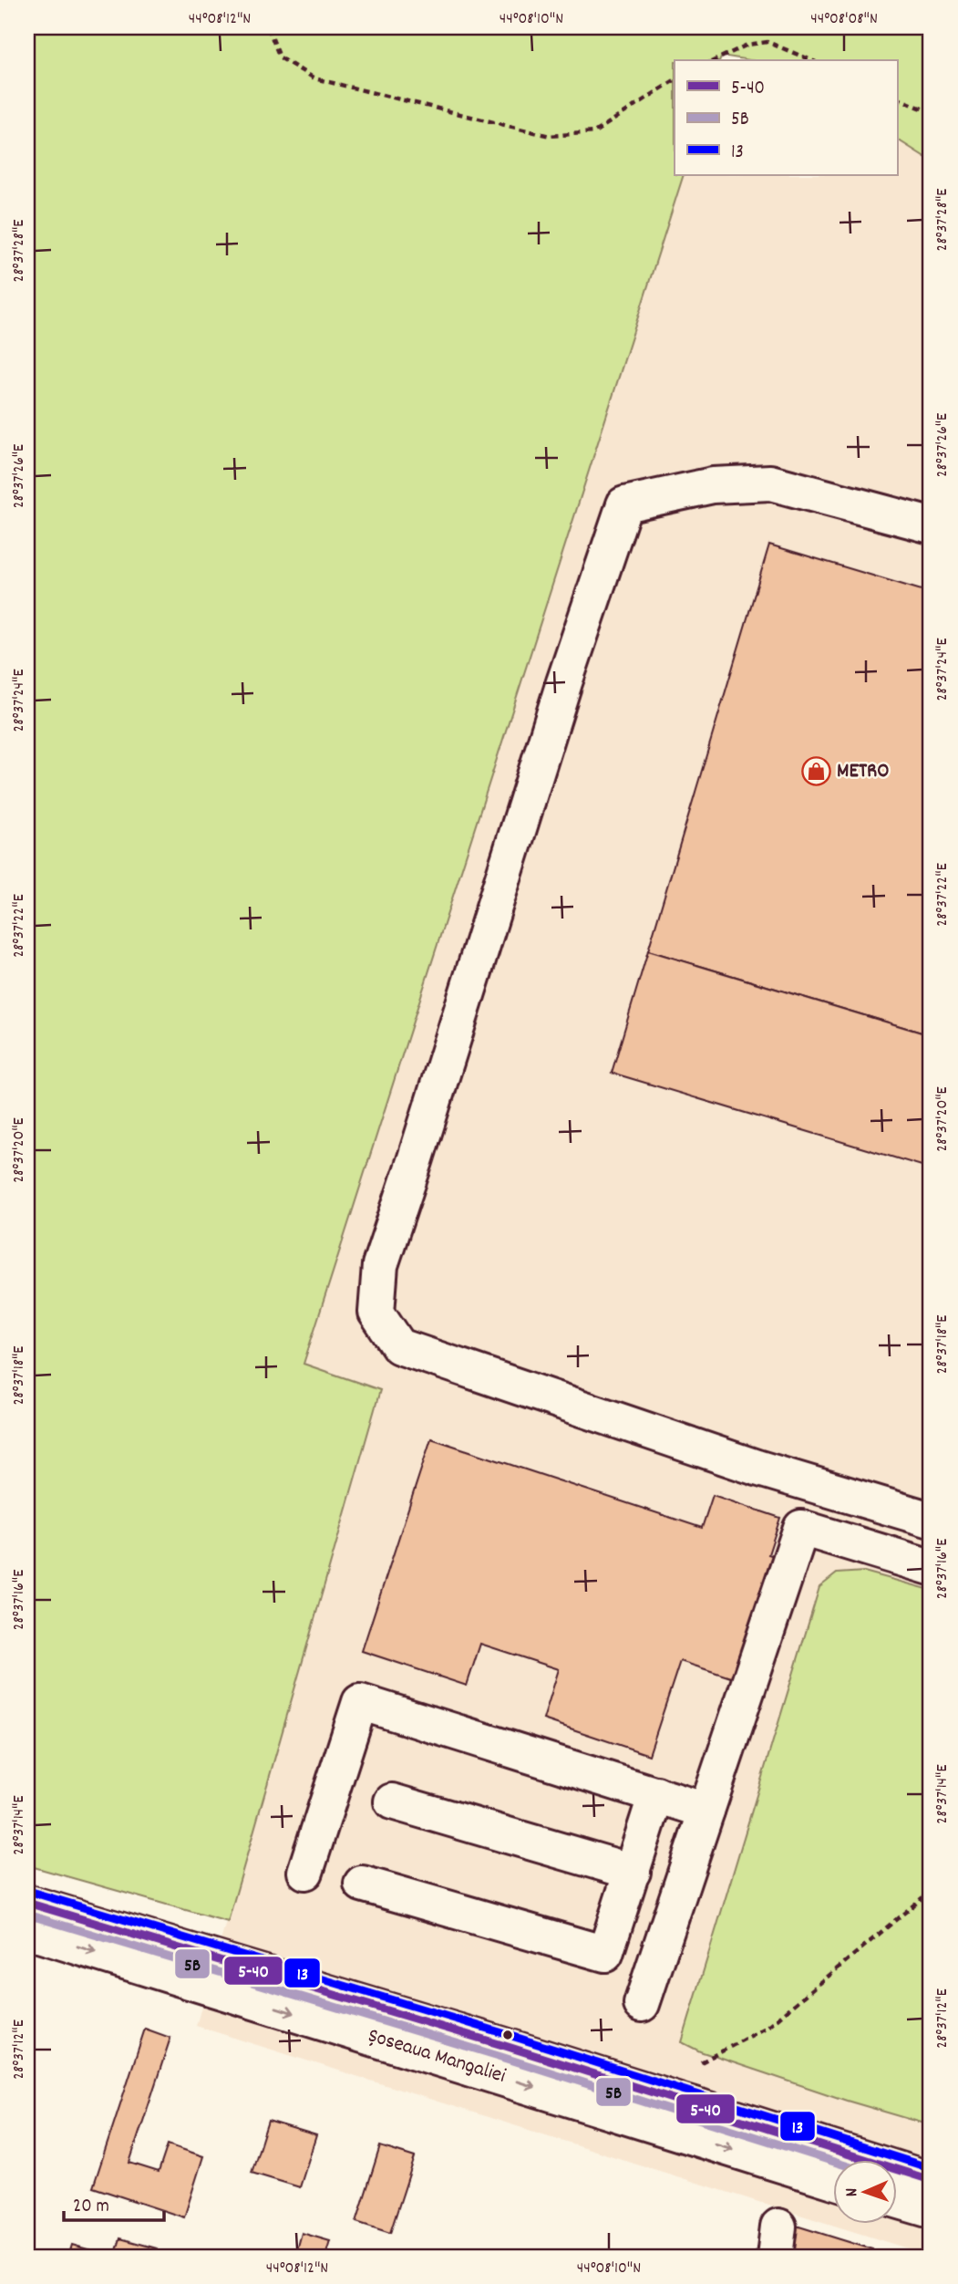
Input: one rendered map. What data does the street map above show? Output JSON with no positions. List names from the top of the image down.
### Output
{
  "streets": {
    "main road": ["Șoseaua Mangaliei"]
  },
  "places": {
    "shop": ["METRO"]
  },
  "lines": ["transit line 13", "transit line 5-40", "transit line 5B"],
  "legend": ["5-40", "5B", "13"],
  "scale_bar": "20 m",
  "north": "left",
  "coordinates": [
    "44°08'12\"N",
    "44°08'10\"N",
    "44°08'08\"N",
    "28°37'28\"E",
    "28°37'26\"E",
    "28°37'24\"E",
    "28°37'22\"E",
    "28°37'20\"E",
    "28°37'18\"E",
    "28°37'16\"E",
    "28°37'14\"E",
    "28°37'12\"E"
  ]
}
